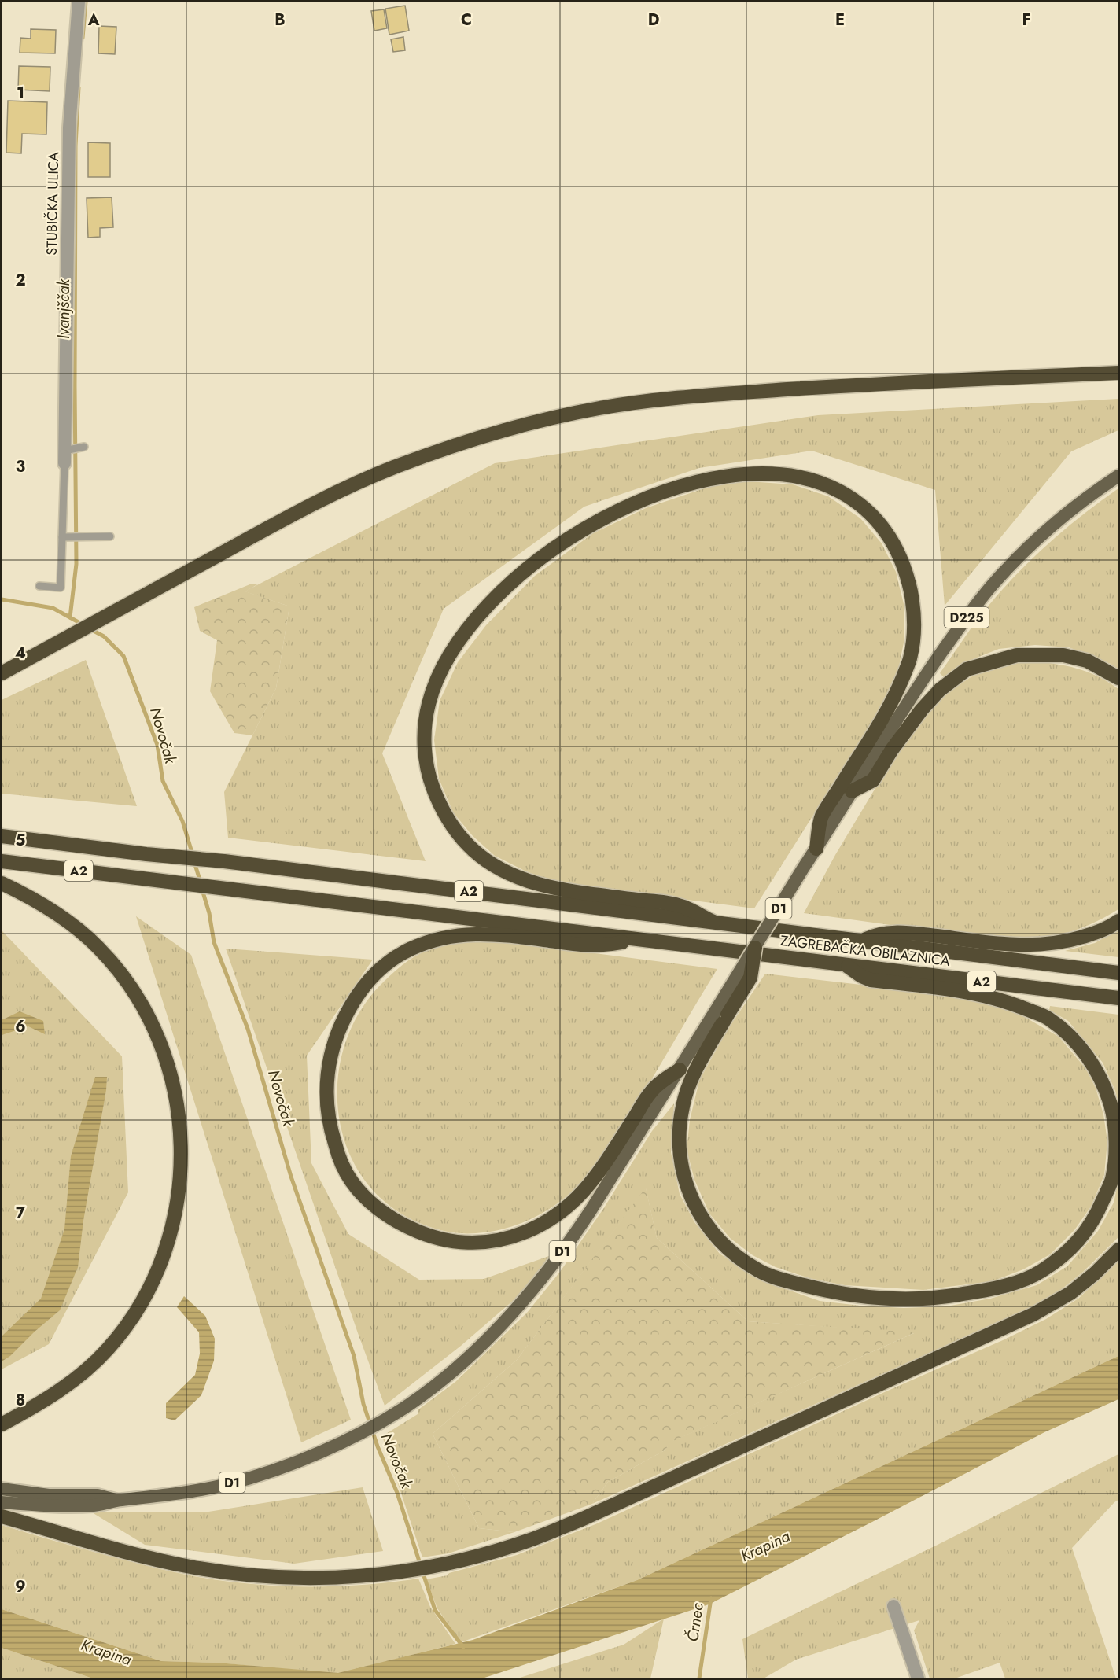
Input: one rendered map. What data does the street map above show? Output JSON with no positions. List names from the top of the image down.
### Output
{
  "streets": {
    "highway": ["A2", "ZAGREBAČKA OBILAZNICA"],
    "main road": ["D225", "D1"],
    "street": ["STUBIČKA ULICA"]
  },
  "crossings": [
    ["D225", "D1"],
    ["A2", "ZAGREBAČKA OBILAZNICA"]
  ],
  "water": [
    "Ivanjščak",
    "Novočak",
    "Krapina",
    "Črnec"
  ],
  "grid": {
    "columns": [
      "A",
      "B",
      "C",
      "D",
      "E",
      "F"
    ],
    "rows": [
      "1",
      "2",
      "3",
      "4",
      "5",
      "6",
      "7",
      "8",
      "9"
    ]
  }
}
